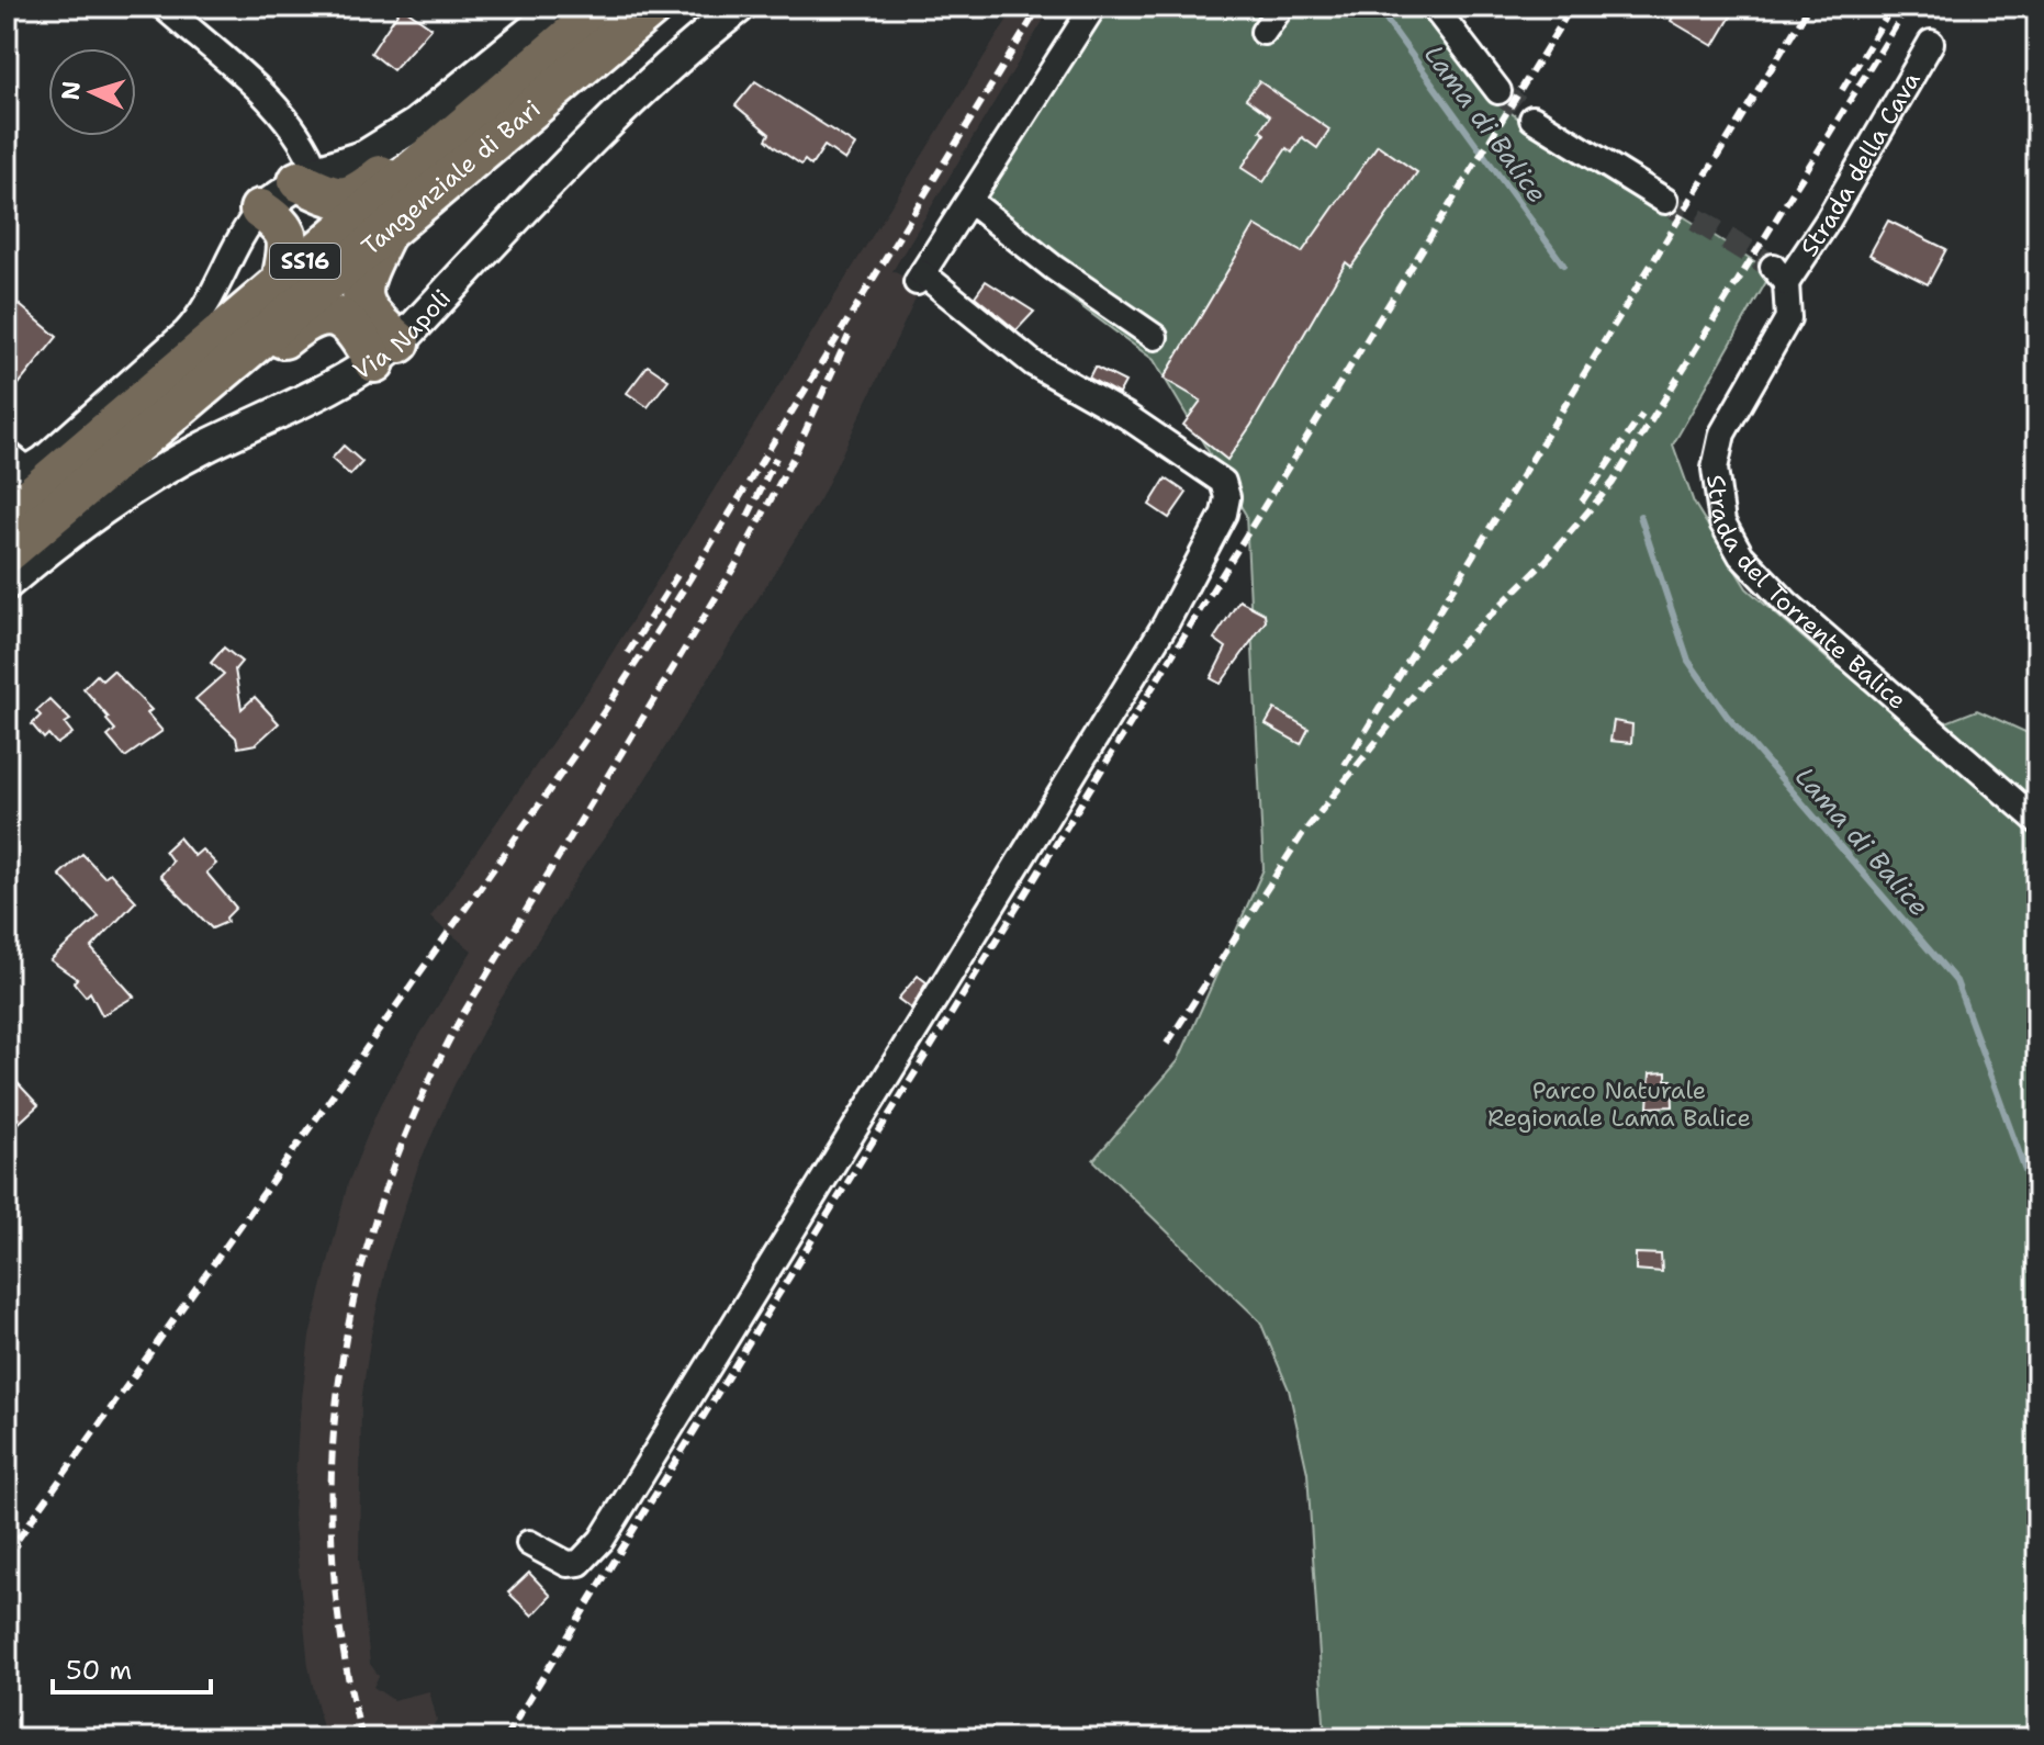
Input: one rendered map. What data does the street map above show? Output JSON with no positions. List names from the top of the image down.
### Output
{
  "streets": {
    "highway": ["Tangenziale di Bari", "SS16"],
    "street": ["Strada della Cava", "Via Napoli", "Strada del Torrente Balice"]
  },
  "crossings": [
    ["Strada della Cava", "Strada del Torrente Balice"]
  ],
  "water": ["Lama di Balice"],
  "parks": ["Parco Naturale Regionale Lama Balice"],
  "scale_bar": "50 m",
  "north": "left"
}
